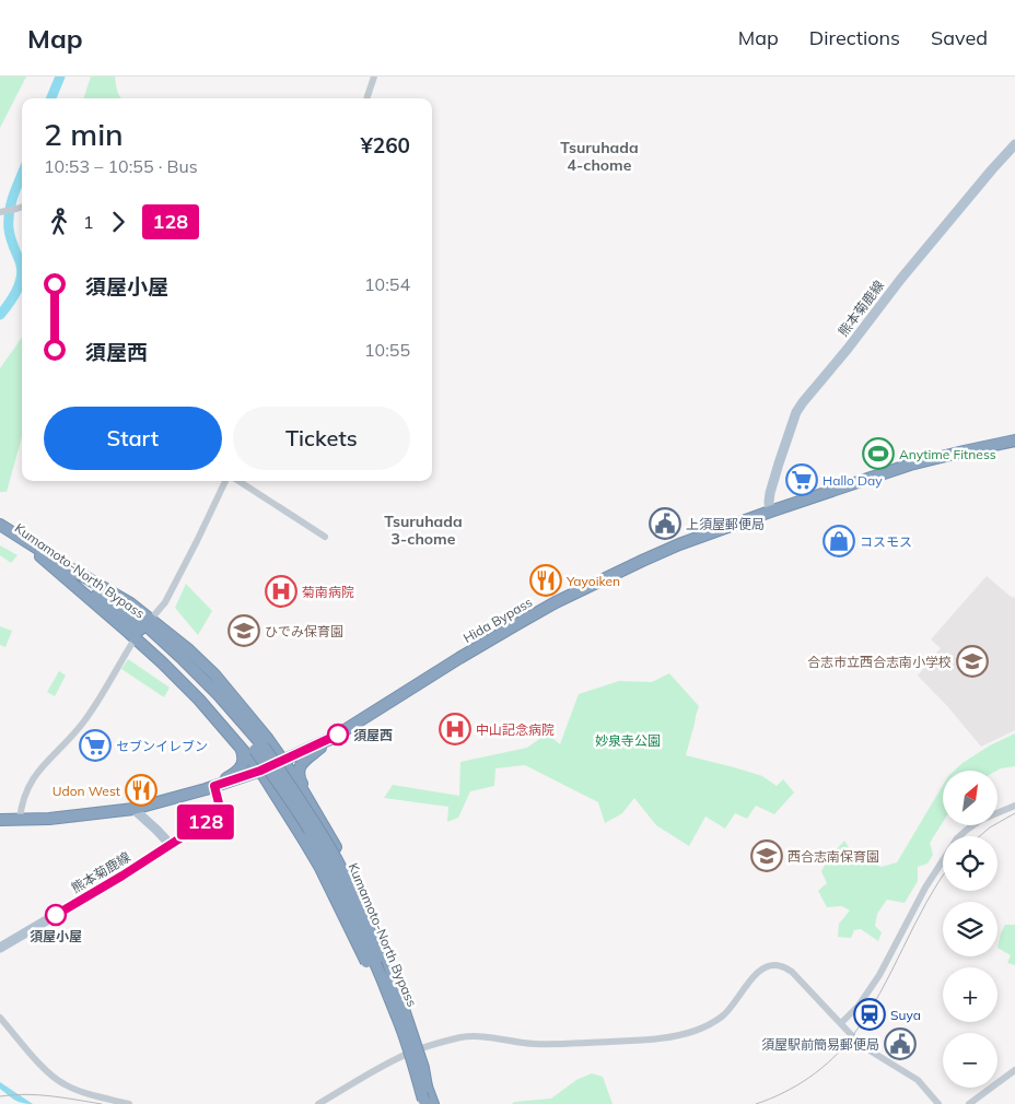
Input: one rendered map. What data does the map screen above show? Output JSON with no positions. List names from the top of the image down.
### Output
{
  "streets": {
    "highway": ["Kumamoto-North Bypass", "Hida Bypass"],
    "main road": ["熊本菊鹿線"]
  },
  "crossings": [
    ["熊本菊鹿線", "Hida Bypass"]
  ],
  "districts": ["Tsuruhada 4-chome", "Tsuruhada 3-chome"],
  "parks": ["妙泉寺公園"],
  "places": {
    "sports": ["Anytime Fitness"],
    "supermarket": ["Hallo Day", "セブンイレブン"],
    "public building": ["上須屋郵便局", "須屋駅前簡易郵便局"],
    "shop": ["コスモス"],
    "restaurant": ["Yayoiken", "Udon West"],
    "hospital": ["菊南病院", "中山記念病院"],
    "school or university": ["ひでみ保育園", "合志市立西合志南小学校", "西合志南保育園"],
    "other": ["須屋西", "須屋小屋"],
    "station": ["Suya"]
  },
  "lines": ["bus line 128"],
  "north": "top right",
  "page": {
    "header": "Map",
    "nav": ["Map", "Directions", "Saved"],
    "on_map": "128",
    "heading": ["2 min", "10:53 – 10:55 · Bus", "¥260"],
    "legs": ["1", "128"],
    "list": [
      {
        "name": "須屋小屋",
        "value": "10:54"
      },
      {
        "name": "須屋西",
        "value": "10:55"
      }
    ],
    "buttons": ["Start", "Tickets"],
    "map_buttons": ["+", "−"]
  }
}
